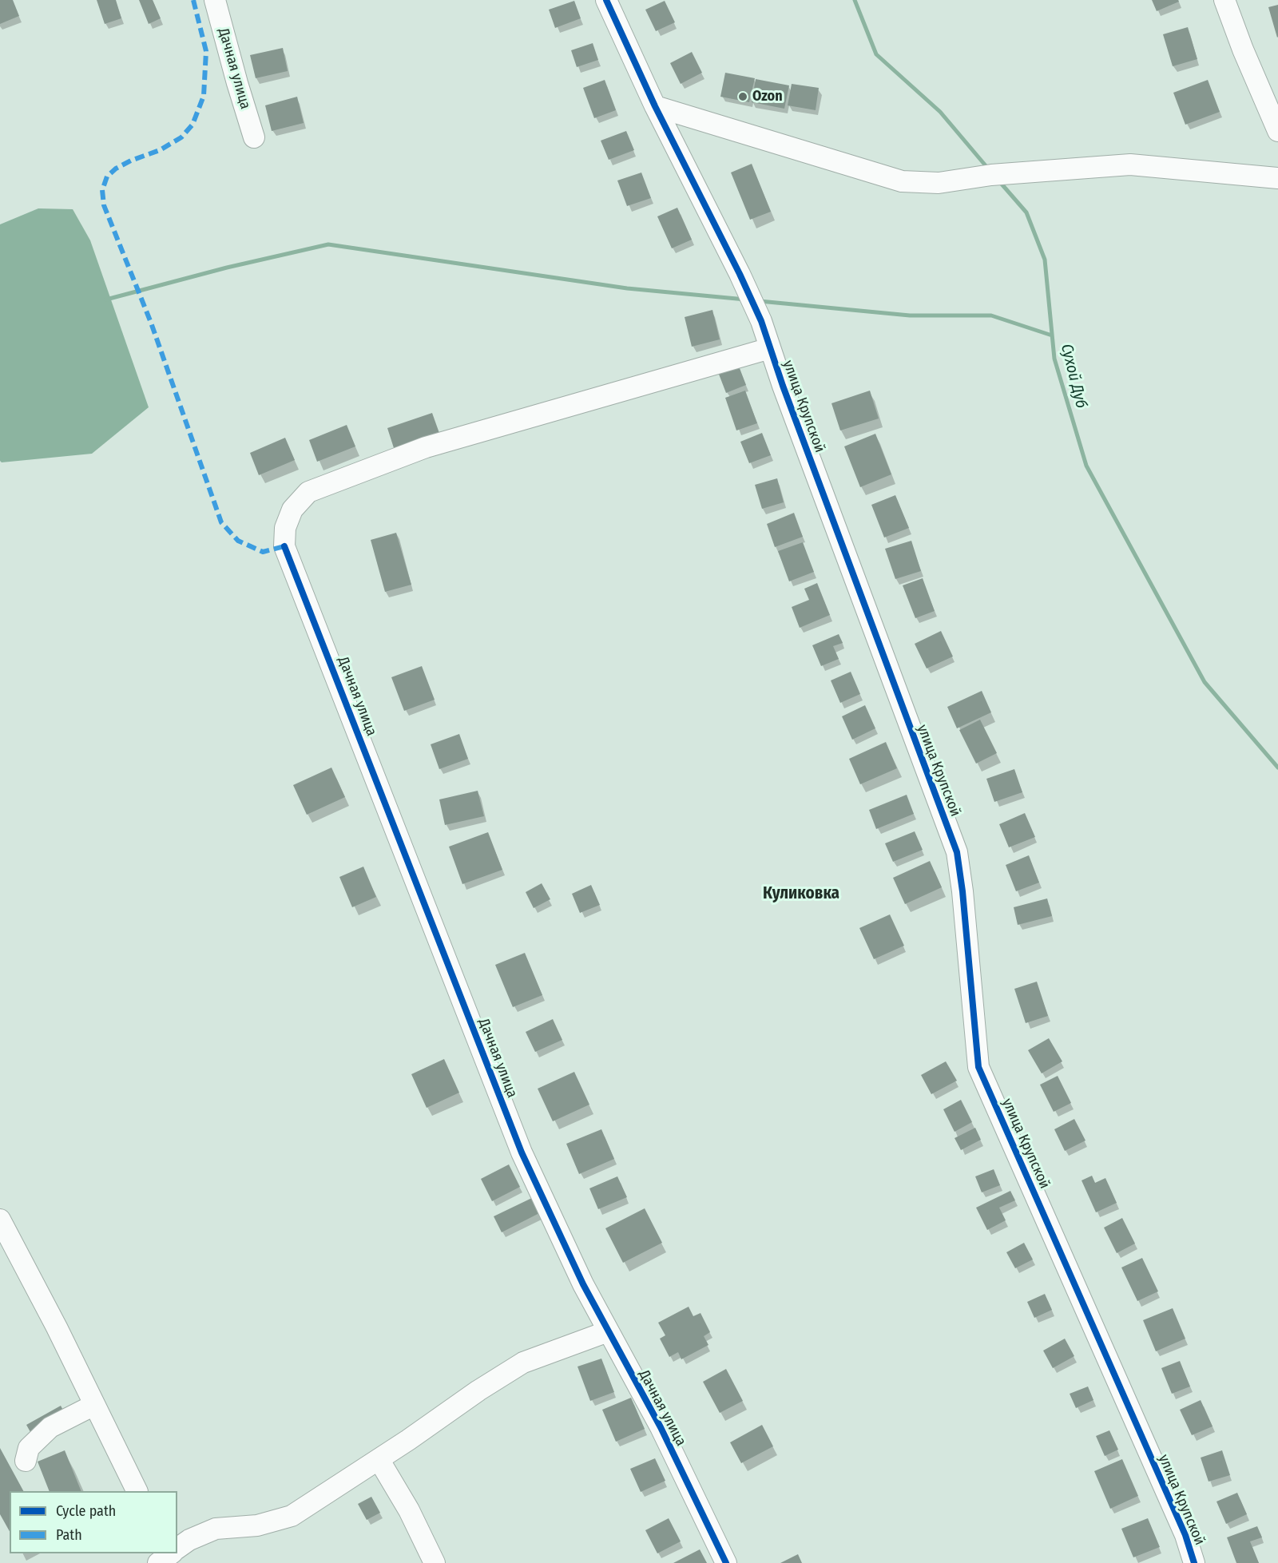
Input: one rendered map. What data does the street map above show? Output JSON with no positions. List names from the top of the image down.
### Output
{
  "streets": {
    "street": ["Дачная улица", "улица Крупской"]
  },
  "crossings": [
    ["Дачная улица", "улица Крупской"]
  ],
  "districts": ["Куликовка"],
  "water": ["Сухой Дуб"],
  "places": ["Ozon"],
  "legend": ["Cycle path", "Path"]
}
